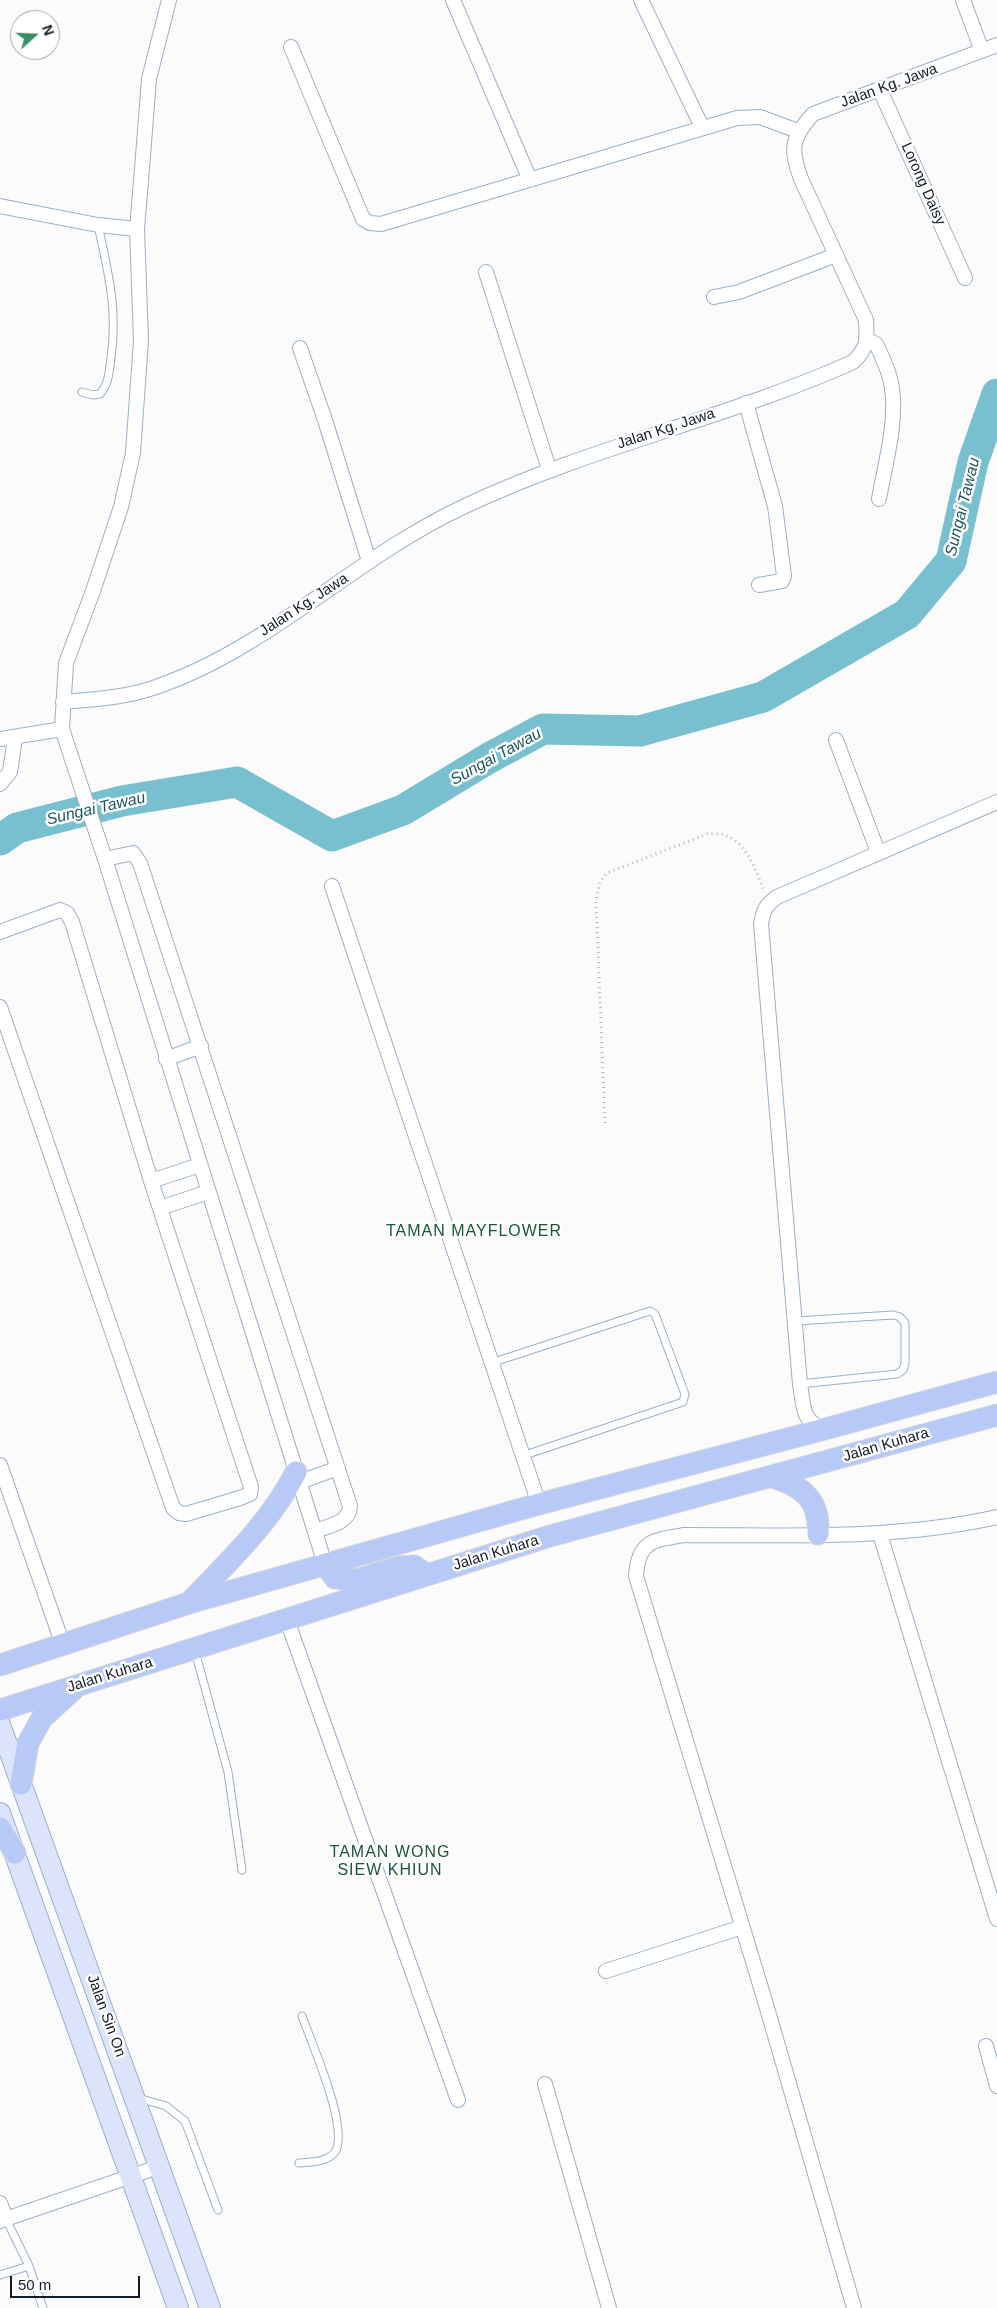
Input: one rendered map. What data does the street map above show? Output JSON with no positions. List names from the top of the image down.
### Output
{
  "streets": {
    "main road": ["Jalan Kuhara", "Jalan Sin On"],
    "street": ["Jalan Kg. Jawa", "Lorong Daisy"]
  },
  "crossings": [
    ["Jalan Kg. Jawa", "Lorong Daisy"]
  ],
  "districts": ["TAMAN MAYFLOWER", "TAMAN WONG SIEW KHIUN"],
  "water": ["Sungai Tawau"],
  "scale_bar": "50 m",
  "north": "right"
}
